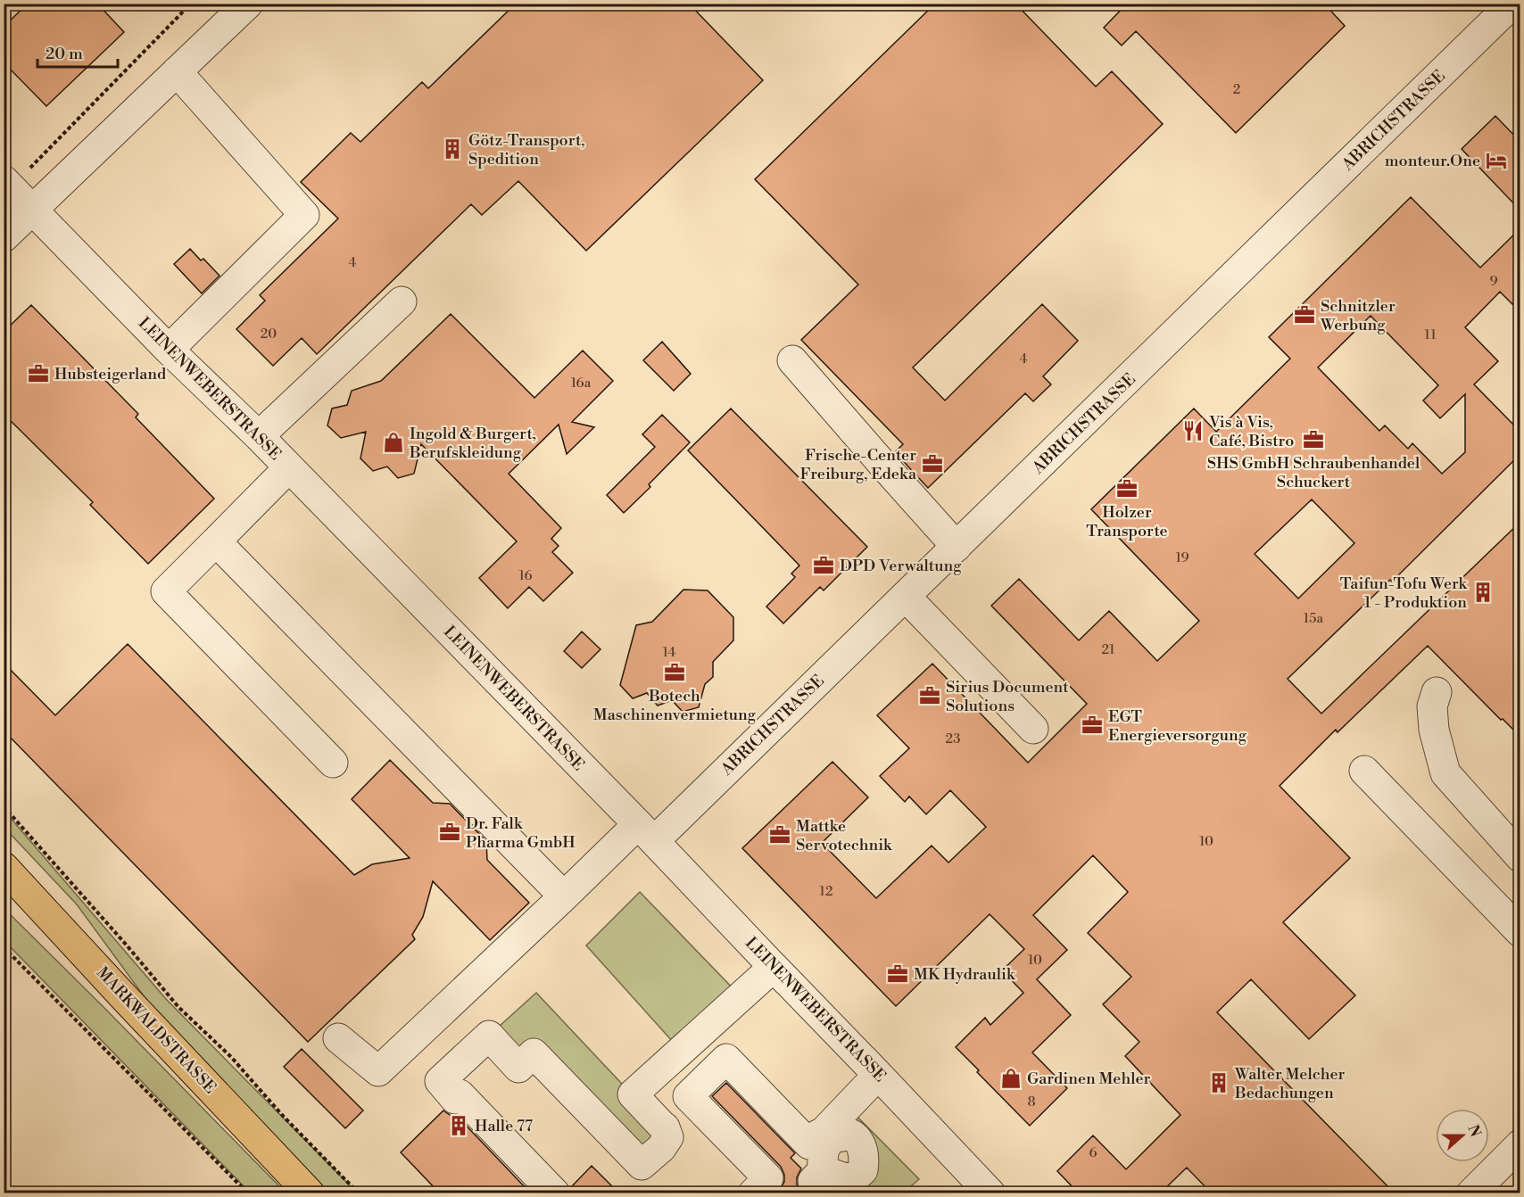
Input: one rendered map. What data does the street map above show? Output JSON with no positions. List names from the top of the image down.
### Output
{
  "streets": {
    "main road": ["MARKWALDSTRASSE"],
    "street": ["ABRICHSTRASSE", "LEINENWEBERSTRASSE"]
  },
  "crossings": [
    ["ABRICHSTRASSE", "LEINENWEBERSTRASSE"]
  ],
  "places": {
    "building": [
      "Götz-Transport, Spedition",
      "Taifun-Tofu Werk 1 - Produktion",
      "Walter Melcher Bedachungen",
      "Halle 77"
    ],
    "hotel": ["monteur.One"],
    "office": [
      "Schnitzler Werbung",
      "Hubsteigerland",
      "SHS GmbH Schraubenhandel Schuckert",
      "Frische-Center Freiburg, Edeka",
      "Holzer Transporte",
      "DPD Verwaltung",
      "Botech Maschinenvermietung",
      "Sirius Document Solutions",
      "EGT Energieversorgung",
      "Dr. Falk Pharma GmbH",
      "Mattke Servotechnik",
      "MK Hydraulik"
    ],
    "restaurant": ["Vis à Vis, Café, Bistro"],
    "shop": ["Ingold & Burgert, Berufskleidung", "Gardinen Mehler"]
  },
  "house_numbers": [
    "2",
    "4",
    "9",
    "20",
    "11",
    "4",
    "16a",
    "19",
    "16",
    "15a",
    "21",
    "14",
    "23",
    "10",
    "12",
    "10",
    "8",
    "6"
  ],
  "scale_bar": "20 m",
  "north": "right"
}
